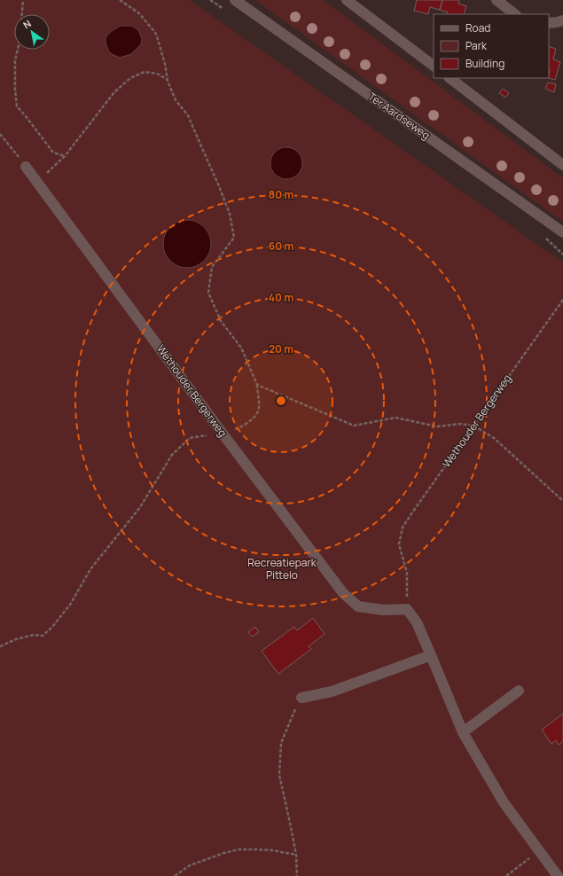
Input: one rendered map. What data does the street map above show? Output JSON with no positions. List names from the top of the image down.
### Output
{
  "streets": {
    "street": ["Ter Aardseweg", "Wethouder Bergerweg"]
  },
  "parks": ["Recreatiepark Pittelo"],
  "legend": ["Road", "Park", "Building"],
  "north": "top left",
  "rings": [
    "80 m",
    "60 m",
    "40 m",
    "20 m"
  ]
}
